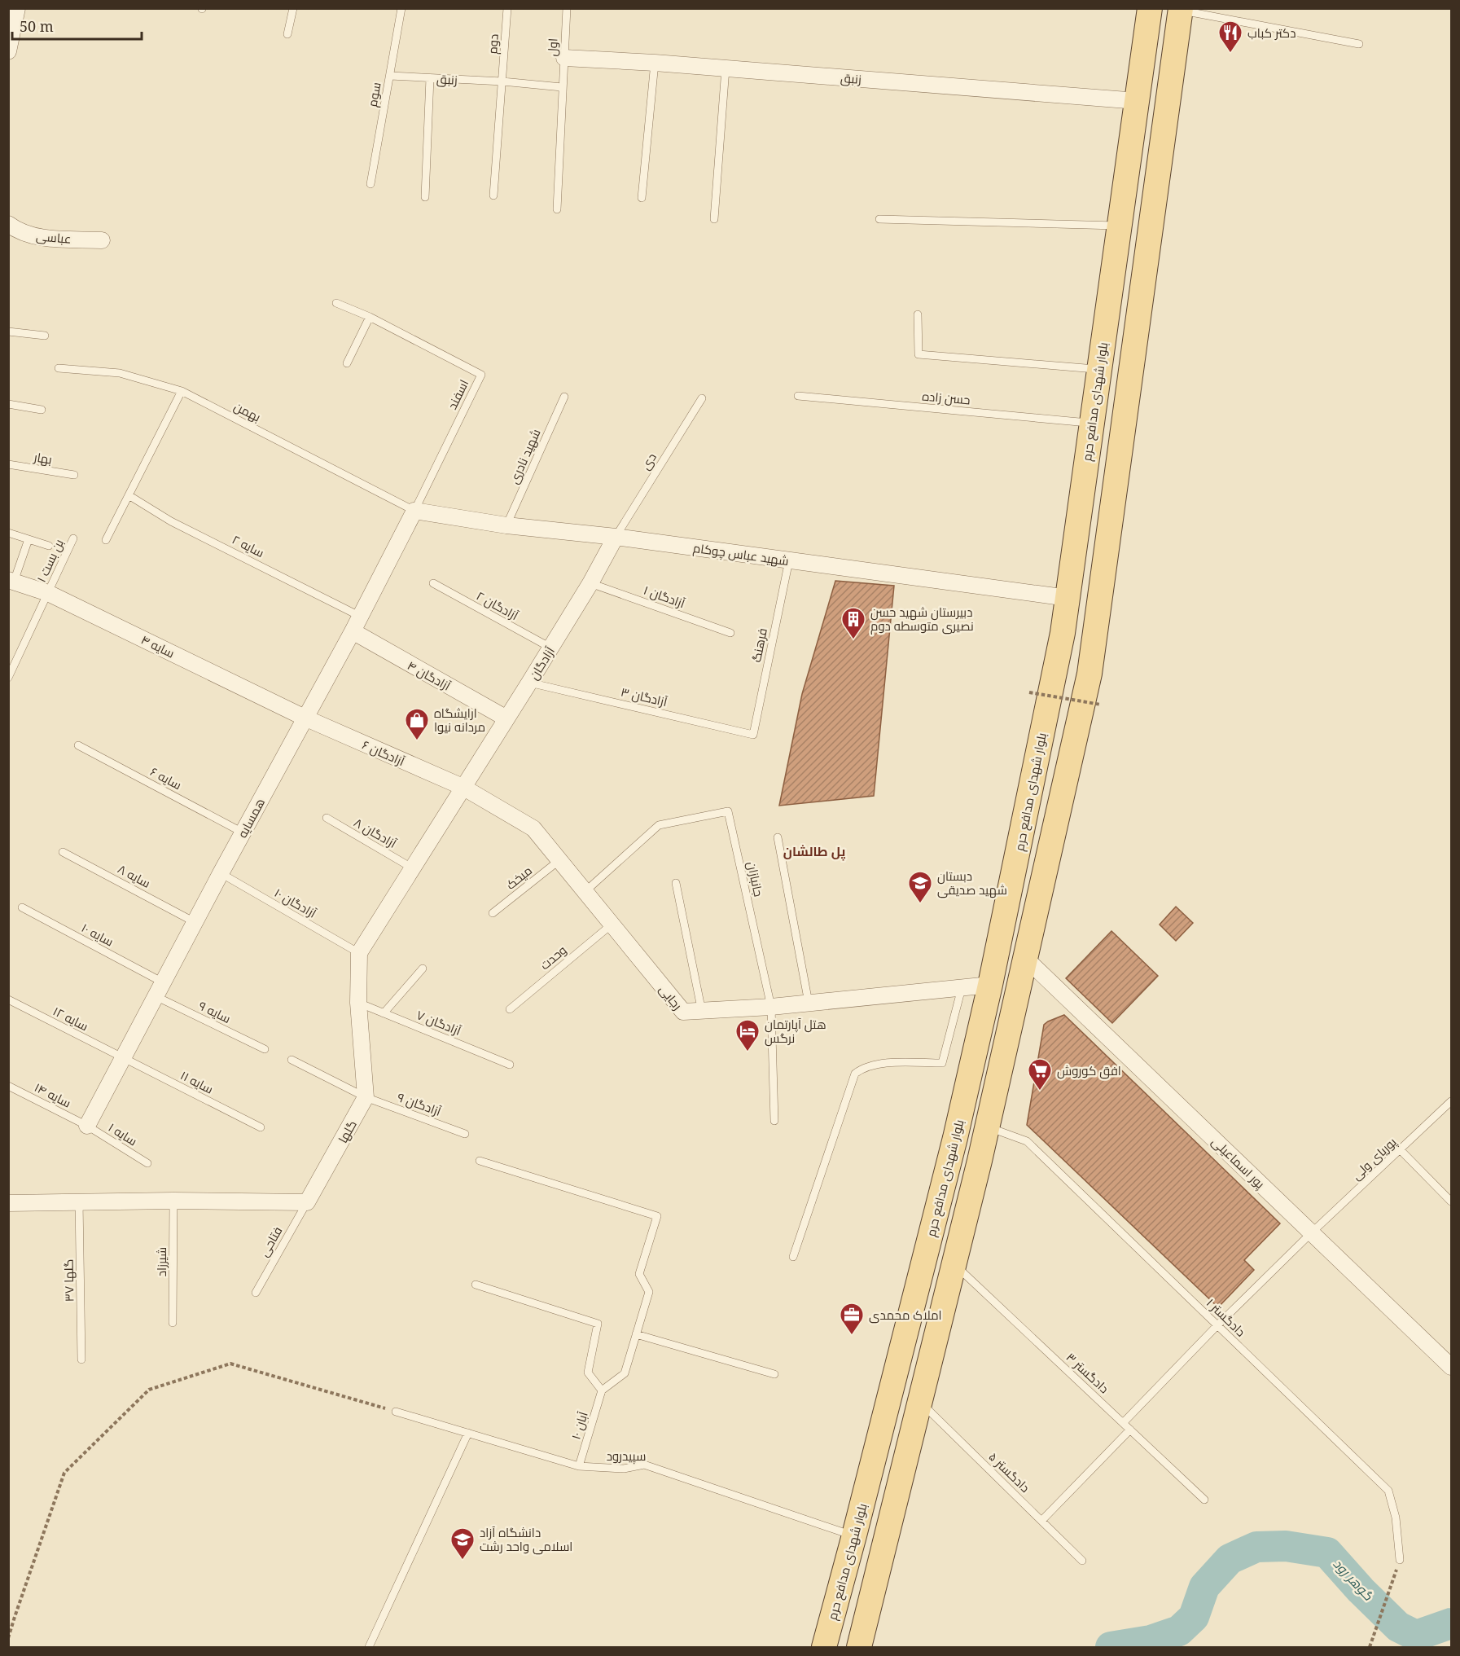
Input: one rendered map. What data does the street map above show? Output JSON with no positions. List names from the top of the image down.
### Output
{
  "streets": {
    "main road": ["بلوار شهدای مدافع حرم"],
    "street": [
      "زنبق",
      "عباسی",
      "شهید عباس چوکام",
      "سایه ۴",
      "آزادگان",
      "آزادگان ۴",
      "آزادگان ۶",
      "همسایه",
      "رجایی",
      "گلها",
      "پور اسماعیلی"
    ],
    "lane": [
      "دوم",
      "اول",
      "سوم",
      "اسفند",
      "حسن زاده",
      "بهمن",
      "شهید نادری",
      "بهار",
      "دی",
      "سایه ۲",
      "بن بست ۱",
      "آزادگان ۱",
      "آزادگان ۲",
      "فرهنگ",
      "آزادگان ۳",
      "سایه ۶",
      "آزادگان ۸",
      "سایه ۸",
      "میخک",
      "جانبازان",
      "آزادگان ۱۰",
      "سایه ۱۰",
      "وحدت",
      "سایه ۹",
      "سایه ۱۲",
      "آزادگان ۷",
      "سایه ۱۱",
      "سایه ۱۴",
      "آزادگان ۹",
      "سایه ۱",
      "پوریای ولی",
      "فتاحی",
      "شیرزاد",
      "گلها ۳۷",
      "دادگستر ۱",
      "دادگستر ۳",
      "آبان ۱۰",
      "سپیدرود",
      "دادگستر ۵"
    ]
  },
  "crossings": [
    ["دوم", "زنبق"],
    ["اول", "زنبق"],
    ["زنبق", "سوم"],
    ["زنبق", "بلوار شهدای مدافع حرم"],
    ["اسفند", "بهمن"],
    ["اسفند", "شهید عباس چوکام"],
    ["اسفند", "همسایه"],
    ["حسن زاده", "بلوار شهدای مدافع حرم"],
    ["بلوار شهدای مدافع حرم", "شهید عباس چوکام"],
    ["بلوار شهدای مدافع حرم", "رجایی"],
    ["بلوار شهدای مدافع حرم", "سپیدرود"],
    ["بهمن", "شهید عباس چوکام"],
    ["بهمن", "همسایه"],
    ["شهید نادری", "شهید عباس چوکام"],
    ["دی", "شهید عباس چوکام"],
    ["دی", "آزادگان"],
    ["سایه ۲", "همسایه"],
    ["شهید عباس چوکام", "فرهنگ"],
    ["شهید عباس چوکام", "آزادگان"],
    ["شهید عباس چوکام", "همسایه"],
    ["بن بست ۱", "سایه ۴"],
    ["آزادگان ۱", "آزادگان"],
    ["آزادگان ۲", "آزادگان"],
    ["فرهنگ", "آزادگان ۳"],
    ["سایه ۴", "آزادگان ۶"],
    ["سایه ۴", "همسایه"],
    ["آزادگان", "آزادگان ۴"],
    ["آزادگان", "آزادگان ۳"],
    ["آزادگان", "آزادگان ۶"],
    ["آزادگان", "رجایی"],
    ["آزادگان ۴", "همسایه"],
    ["آزادگان ۶", "همسایه"],
    ["آزادگان ۶", "رجایی"],
    ["سایه ۶", "همسایه"],
    ["همسایه", "سایه ۸"],
    ["همسایه", "آزادگان ۱۰"],
    ["همسایه", "سایه ۱۰"],
    ["همسایه", "سایه ۹"],
    ["همسایه", "سایه ۱۲"],
    ["همسایه", "سایه ۱۱"],
    ["همسایه", "سایه ۱۴"],
    ["همسایه", "سایه ۱"],
    ["میخک", "رجایی"],
    ["جانبازان", "رجایی"],
    ["سایه ۱۰", "سایه ۹"],
    ["وحدت", "رجایی"],
    ["سایه ۱۲", "سایه ۱۱"],
    ["سایه ۱۴", "سایه ۱"],
    ["آزادگان ۹", "گلها"],
    ["گلها", "فتاحی"],
    ["پوریای ولی", "پور اسماعیلی"],
    ["پوریای ولی", "دادگستر ۱"],
    ["پوریای ولی", "دادگستر ۳"],
    ["آبان ۱۰", "سپیدرود"]
  ],
  "districts": ["پل طالشان"],
  "water": ["گوهر رود"],
  "places": {
    "restaurant": ["دکتر کباب"],
    "building": ["دبیرستان شهید حسن نصیری متوسطه دوم"],
    "shop": ["ارایشگاه مردانه نیوا"],
    "school or university": ["دبستان شهید صدیقی", "دانشگاه آزاد اسلامی واحد رشت"],
    "hotel": ["هتل آپارتمان نرگس"],
    "supermarket": ["افق کوروش"],
    "office": ["املاک محمدی"]
  },
  "scale_bar": "50 m"
}
